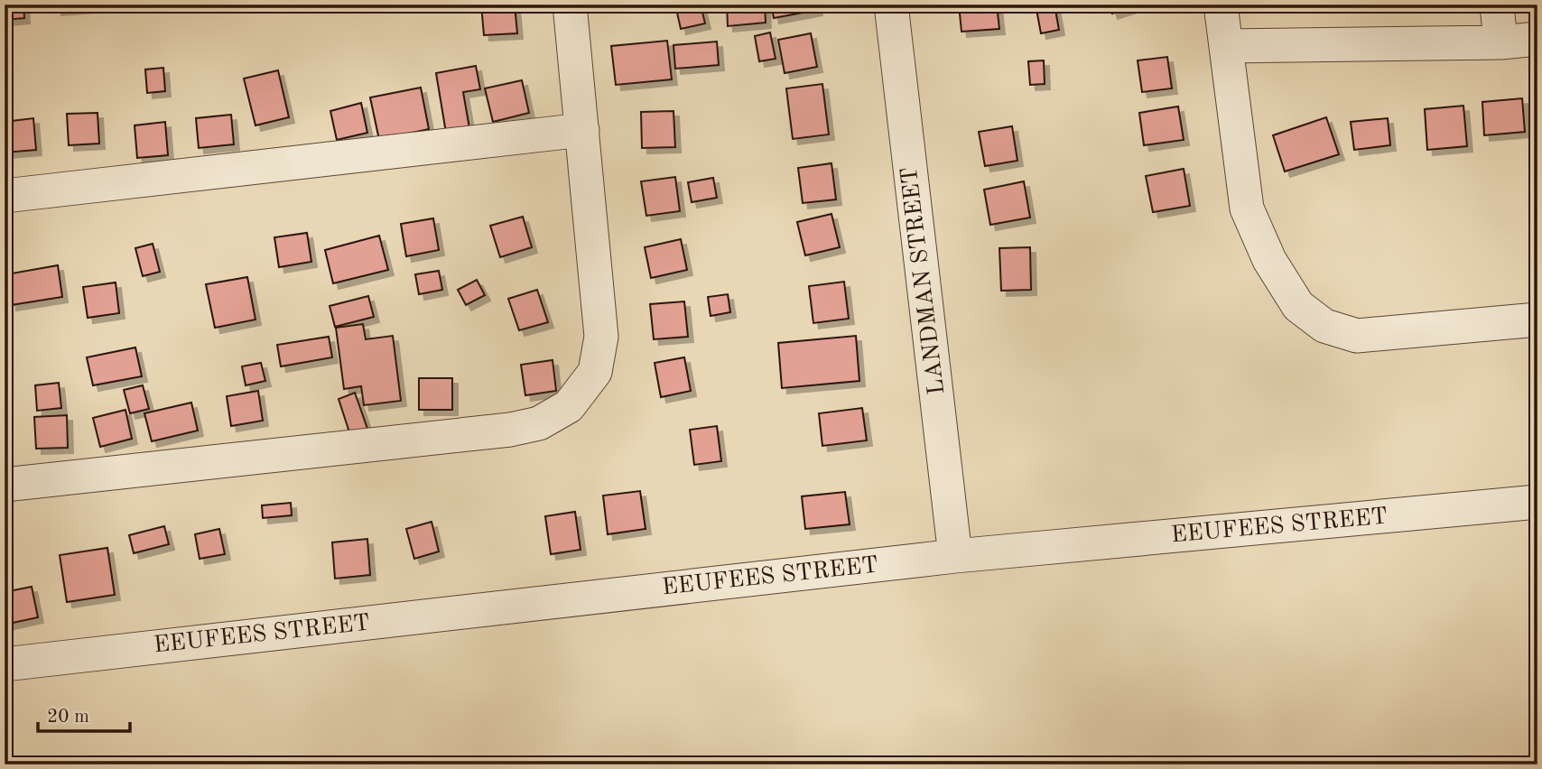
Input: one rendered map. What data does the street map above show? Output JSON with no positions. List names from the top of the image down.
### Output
{
  "streets": {
    "street": ["LANDMAN STREET", "EEUFEES STREET"]
  },
  "crossings": [
    ["LANDMAN STREET", "EEUFEES STREET"]
  ],
  "scale_bar": "20 m"
}
